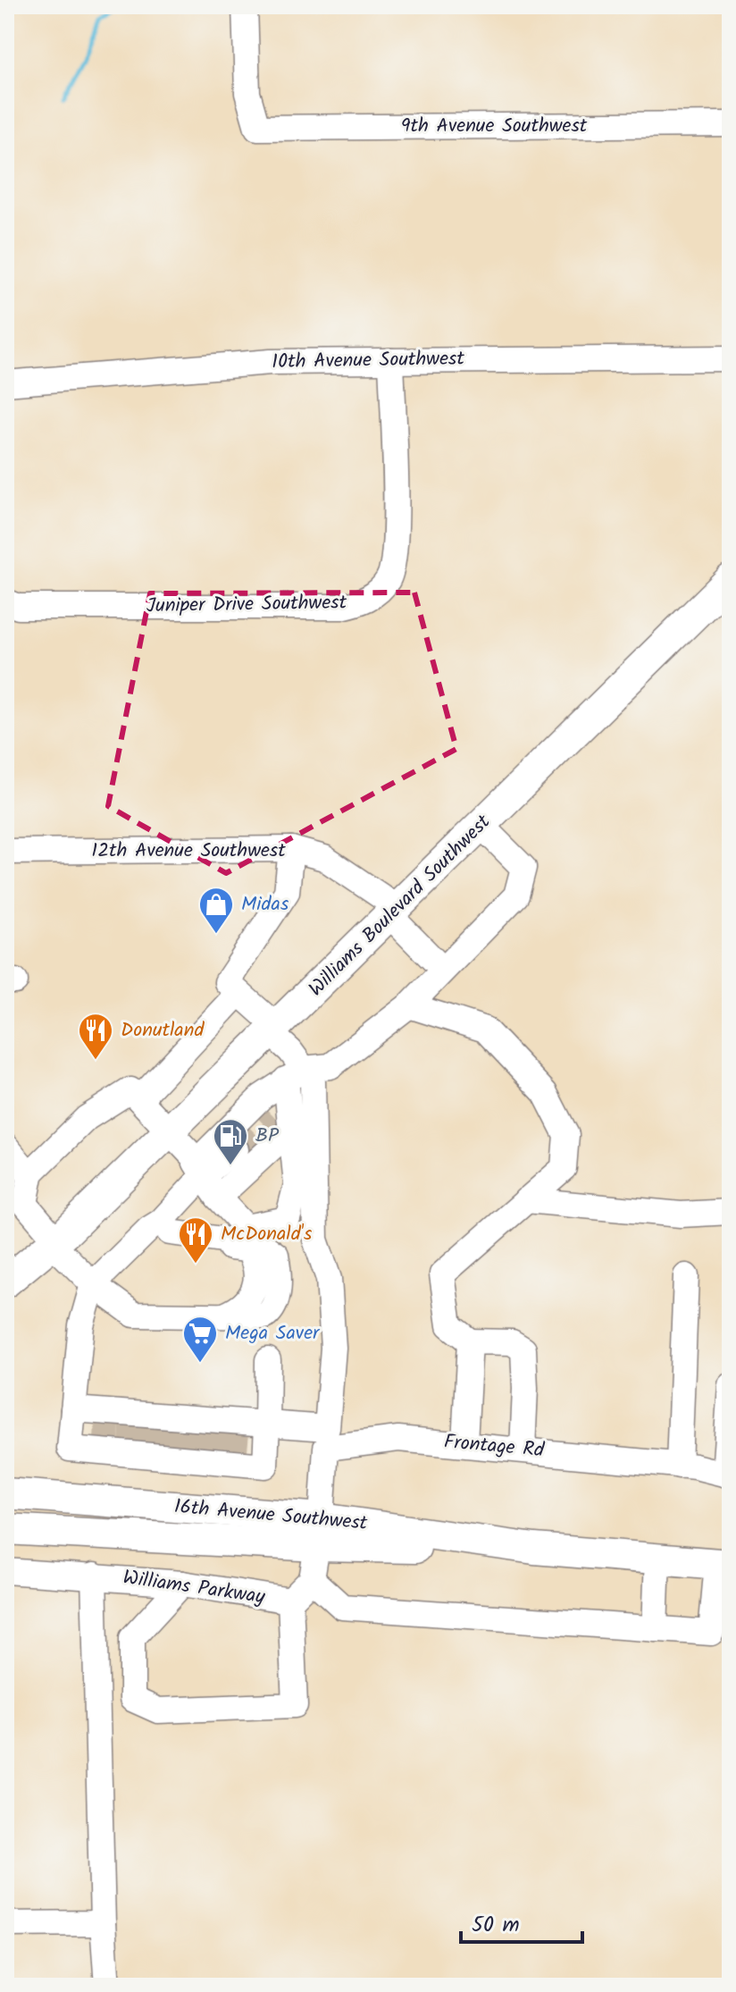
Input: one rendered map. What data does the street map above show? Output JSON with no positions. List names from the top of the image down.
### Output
{
  "streets": {
    "main road": ["Williams Boulevard Southwest", "16th Avenue Southwest"],
    "street": [
      "9th Avenue Southwest",
      "10th Avenue Southwest",
      "Juniper Drive Southwest",
      "12th Avenue Southwest",
      "Frontage Rd",
      "Williams Parkway"
    ]
  },
  "crossings": [
    ["10th Avenue Southwest", "Juniper Drive Southwest"],
    ["12th Avenue Southwest", "Williams Boulevard Southwest"]
  ],
  "places": {
    "shop": ["Midas"],
    "restaurant": ["Donutland", "McDonald's"],
    "fuel station": ["BP"],
    "supermarket": ["Mega Saver"]
  },
  "scale_bar": "50 m"
}
